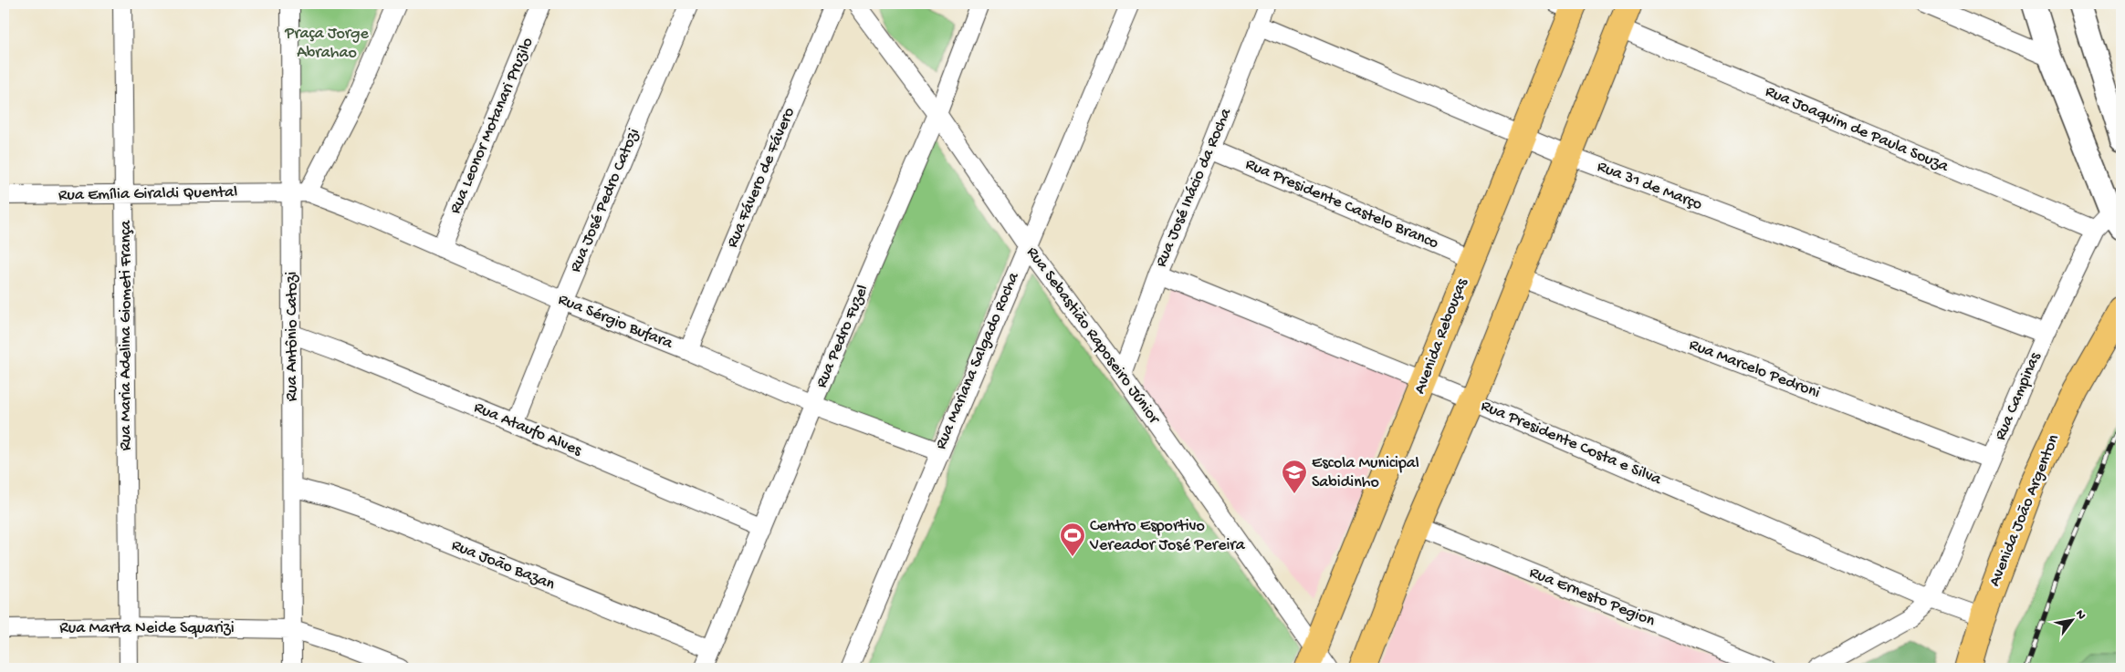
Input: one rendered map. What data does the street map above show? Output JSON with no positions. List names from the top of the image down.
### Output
{
  "streets": {
    "main road": ["Avenida Rebouças", "Avenida João Argenton"],
    "street": [
      "Rua Leonor Motanari Pruzilo",
      "Rua Joaquim de Paula Souza",
      "Rua Fávero de Fávero",
      "Rua 31 de Março",
      "Rua José Inácio da Rocha",
      "Rua Emília Giraldi Quental",
      "Rua José Pedro Catozi",
      "Rua Presidente Castelo Branco",
      "Rua Sérgio Bufara",
      "Rua Maria Adelina Giometi França",
      "Rua Sebastião Raposeiro Júnior",
      "Rua Antônio Catozi",
      "Rua Pedro Fuzel",
      "Rua Mariana Salgado Rocha",
      "Rua Marcelo Pedroni",
      "Rua Campinas",
      "Rua Ataufo Alves",
      "Rua Presidente Costa e Silva",
      "Rua João Bazan",
      "Rua Ernesto Pegion",
      "Rua Marta Neide Squarizi"
    ]
  },
  "crossings": [
    ["Rua Leonor Motanari Pruzilo", "Rua Sérgio Bufara"],
    ["Rua Joaquim de Paula Souza", "Rua Campinas"],
    ["Rua Fávero de Fávero", "Rua Sérgio Bufara"],
    ["Rua 31 de Março", "Rua José Inácio da Rocha"],
    ["Rua 31 de Março", "Avenida Rebouças"],
    ["Rua 31 de Março", "Rua Campinas"],
    ["Rua José Inácio da Rocha", "Rua Presidente Castelo Branco"],
    ["Rua José Inácio da Rocha", "Rua Sebastião Raposeiro Júnior"],
    ["Rua José Inácio da Rocha", "Rua Presidente Costa e Silva"],
    ["Rua Emília Giraldi Quental", "Rua Sérgio Bufara"],
    ["Rua Emília Giraldi Quental", "Rua Maria Adelina Giometi França"],
    ["Rua Emília Giraldi Quental", "Rua Antônio Catozi"],
    ["Rua José Pedro Catozi", "Rua Sérgio Bufara"],
    ["Rua José Pedro Catozi", "Rua Ataufo Alves"],
    ["Rua Presidente Castelo Branco", "Avenida Rebouças"],
    ["Rua Sérgio Bufara", "Rua Antônio Catozi"],
    ["Rua Sérgio Bufara", "Rua Pedro Fuzel"],
    ["Rua Sérgio Bufara", "Rua Mariana Salgado Rocha"],
    ["Rua Maria Adelina Giometi França", "Rua Marta Neide Squarizi"],
    ["Rua Sebastião Raposeiro Júnior", "Rua Pedro Fuzel"],
    ["Rua Sebastião Raposeiro Júnior", "Avenida Rebouças"],
    ["Rua Sebastião Raposeiro Júnior", "Rua Mariana Salgado Rocha"],
    ["Rua Antônio Catozi", "Rua Ataufo Alves"],
    ["Rua Antônio Catozi", "Rua João Bazan"],
    ["Rua Antônio Catozi", "Rua Marta Neide Squarizi"],
    ["Rua Pedro Fuzel", "Rua Ataufo Alves"],
    ["Rua Pedro Fuzel", "Rua João Bazan"],
    ["Avenida Rebouças", "Rua Presidente Costa e Silva"],
    ["Rua Marcelo Pedroni", "Rua Campinas"],
    ["Rua Campinas", "Rua Presidente Costa e Silva"],
    ["Rua Presidente Costa e Silva", "Avenida João Argenton"]
  ],
  "parks": ["Praça Jorge Abrahao"],
  "places": {
    "school or university": ["Escola Municipal Sabidinho"],
    "sports": ["Centro Esportivo Vereador José Pereira"]
  },
  "north": "top right"
}
